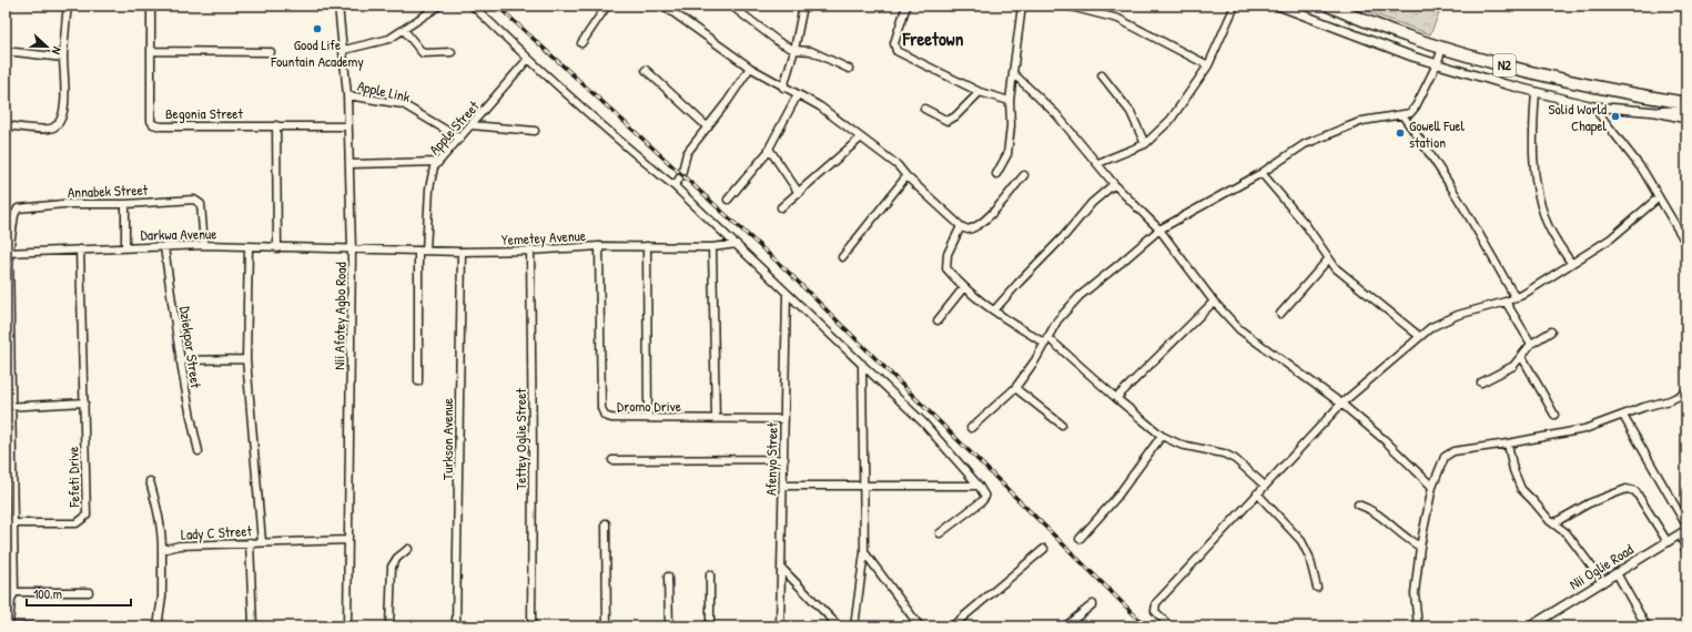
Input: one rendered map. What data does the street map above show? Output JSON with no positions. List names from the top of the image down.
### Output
{
  "streets": {
    "highway": ["N2"],
    "street": [
      "Apple Link",
      "Begonia Street",
      "Apple Street",
      "Annabek Street",
      "Darkwa Avenue",
      "Yemetey Avenue",
      "Nii Afotey Agbo Road",
      "Dziekpor Street",
      "Dromo Drive",
      "Turkson Avenue",
      "Tettey Oglie Street",
      "Afenyo Street",
      "Fefeti Drive",
      "Lady C Street",
      "Nii Oglie Road"
    ]
  },
  "crossings": [
    ["Apple Link", "Apple Street"],
    ["Apple Link", "Nii Afotey Agbo Road"],
    ["Begonia Street", "Nii Afotey Agbo Road"],
    ["Apple Street", "Yemetey Avenue"],
    ["Annabek Street", "Darkwa Avenue"],
    ["Darkwa Avenue", "Yemetey Avenue"],
    ["Darkwa Avenue", "Nii Afotey Agbo Road"],
    ["Darkwa Avenue", "Dziekpor Street"],
    ["Darkwa Avenue", "Fefeti Drive"],
    ["Yemetey Avenue", "Nii Afotey Agbo Road"],
    ["Yemetey Avenue", "Dromo Drive"],
    ["Yemetey Avenue", "Turkson Avenue"],
    ["Yemetey Avenue", "Tettey Oglie Street"],
    ["Nii Afotey Agbo Road", "Lady C Street"],
    ["Dromo Drive", "Afenyo Street"]
  ],
  "districts": ["Freetown"],
  "places": ["Good Life Fountain Academy", "Solid World Chapel", "Gowell Fuel station"],
  "scale_bar": "100 m",
  "north": "right"
}
